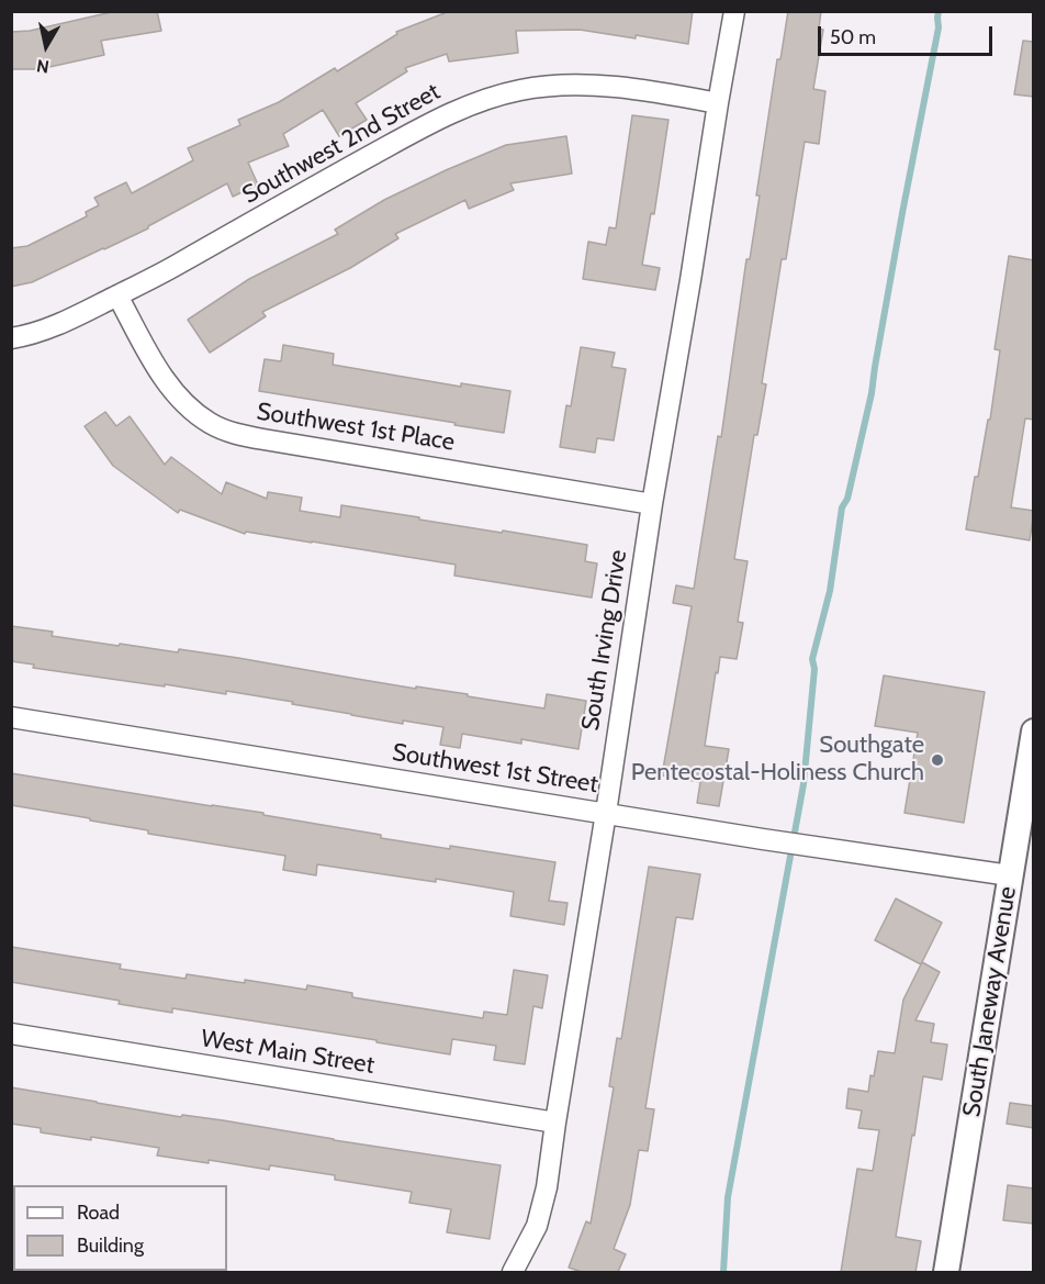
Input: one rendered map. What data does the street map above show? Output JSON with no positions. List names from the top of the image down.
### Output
{
  "streets": {
    "street": [
      "Southwest 2nd Street",
      "Southwest 1st Place",
      "South Irving Drive",
      "Southwest 1st Street",
      "South Janeway Avenue",
      "West Main Street"
    ]
  },
  "crossings": [
    ["Southwest 2nd Street", "Southwest 1st Place"],
    ["Southwest 2nd Street", "South Irving Drive"],
    ["Southwest 1st Place", "South Irving Drive"],
    ["South Irving Drive", "Southwest 1st Street"],
    ["South Irving Drive", "West Main Street"],
    ["Southwest 1st Street", "South Janeway Avenue"]
  ],
  "places": ["Southgate Pentecostal-Holiness Church"],
  "legend": ["Road", "Building"],
  "scale_bar": "50 m",
  "north": "bottom"
}
